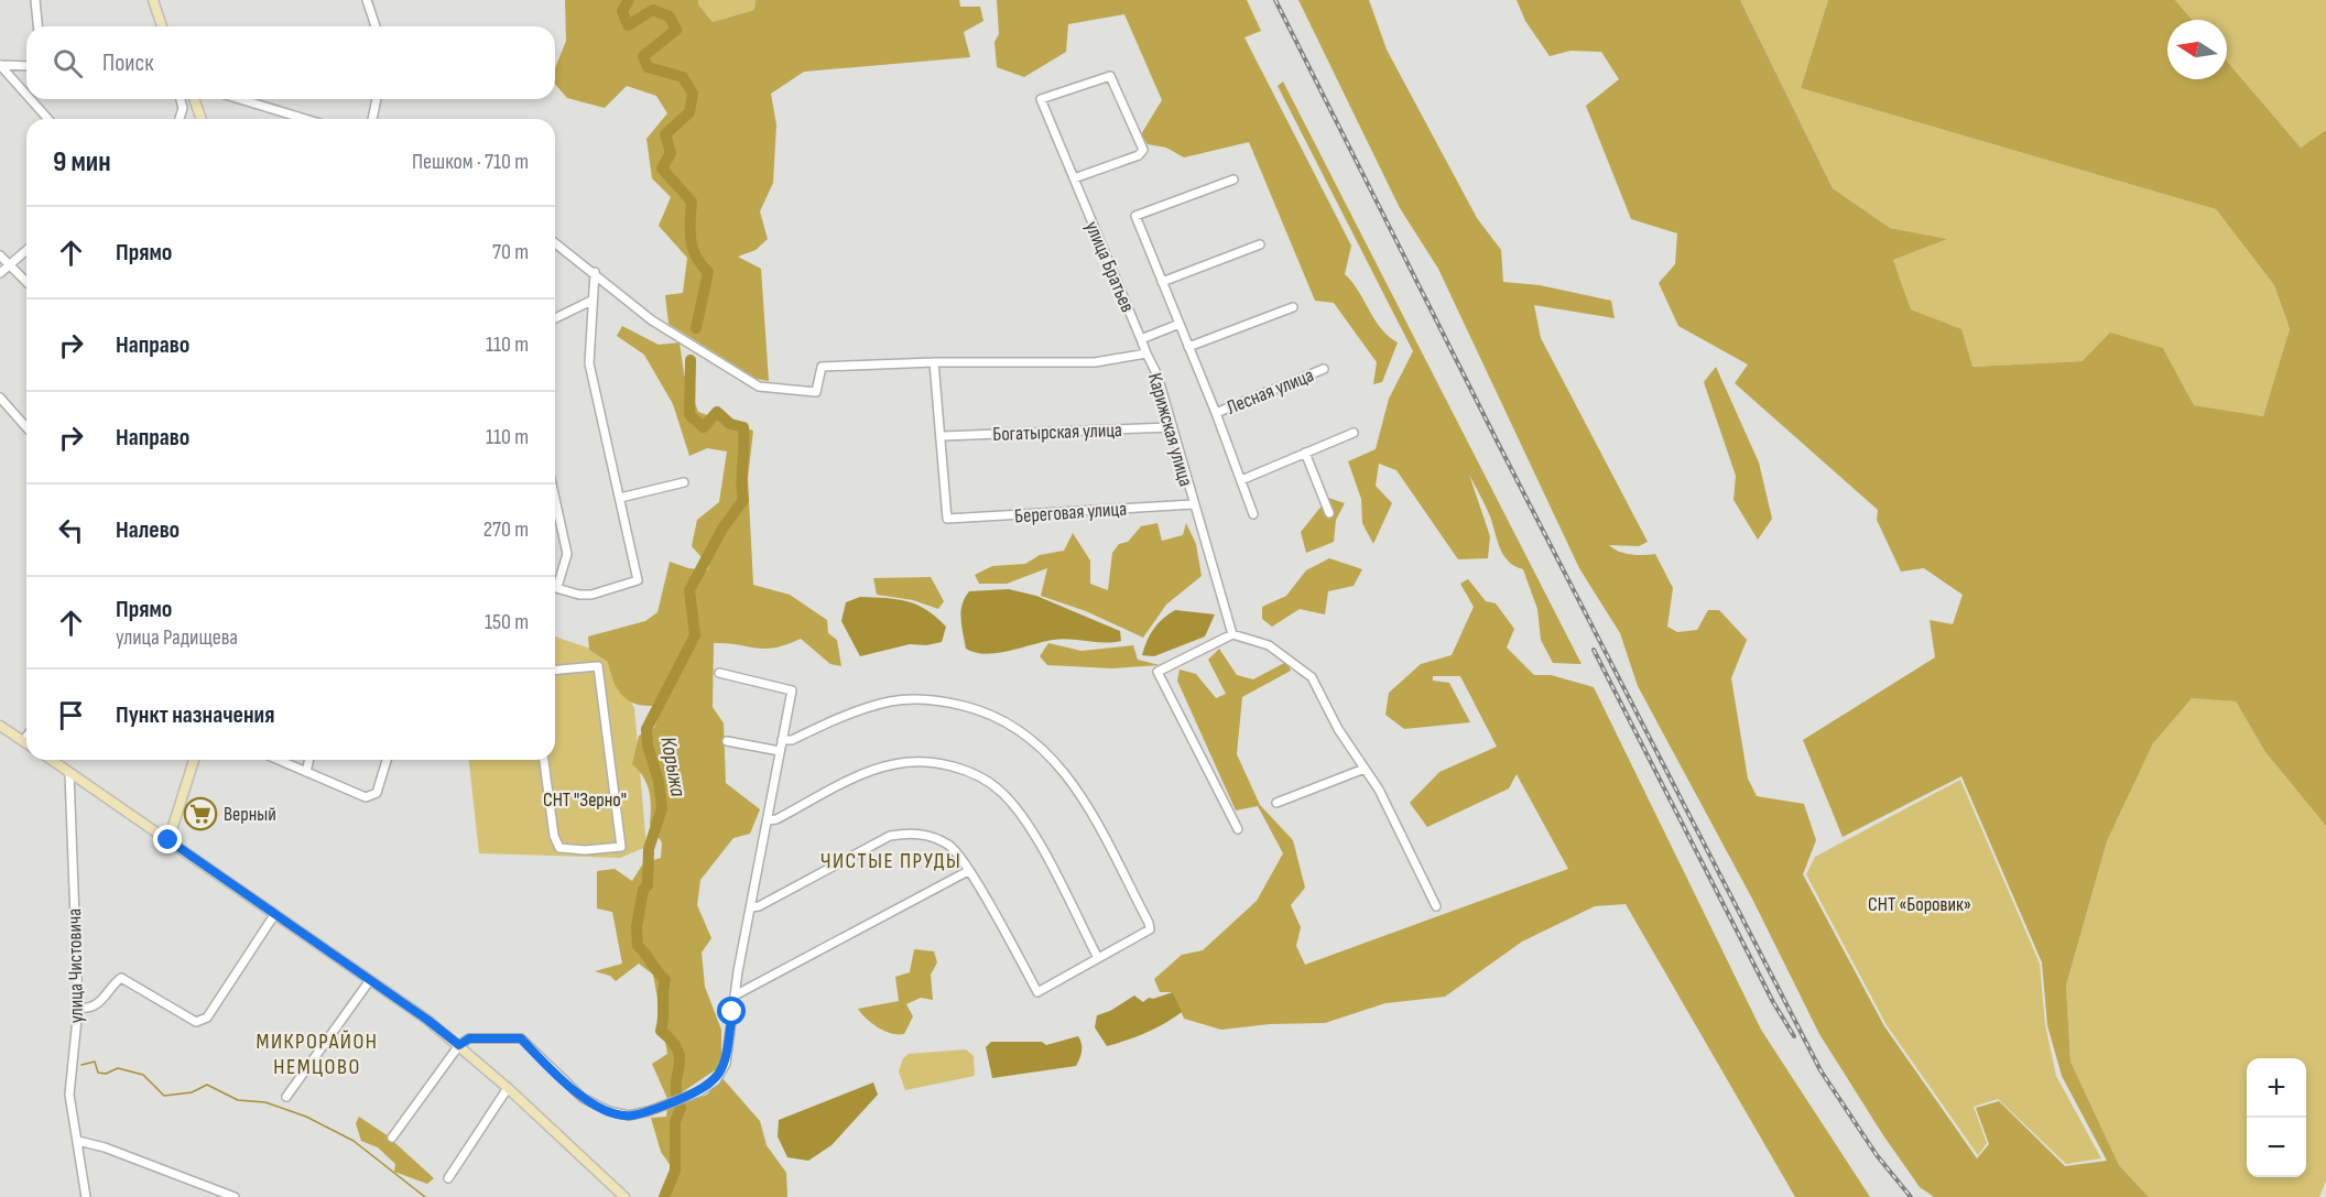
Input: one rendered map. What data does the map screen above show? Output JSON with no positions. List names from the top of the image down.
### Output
{
  "streets": {
    "street": [
      "улица Братьев",
      "Лесная улица",
      "Карижская улица",
      "Богатырская улица",
      "Береговая улица",
      "улица Чистовича"
    ]
  },
  "crossings": [
    ["улица Братьев", "Карижская улица"],
    ["Карижская улица", "Богатырская улица"],
    ["Карижская улица", "Береговая улица"],
    ["Богатырская улица", "Береговая улица"]
  ],
  "districts": ["ЧИСТЫЕ ПРУДЫ", "МИКРОРАЙОН НЕМЦОВО"],
  "water": ["Корыжа"],
  "parks": ["СНТ \"Зерно\"", "СНТ «Боровик»"],
  "places": {
    "supermarket": ["Верный"]
  },
  "north": "left",
  "page": {
    "search": "Поиск",
    "heading": ["9 мин", "Пешком · 710 m"],
    "list": [
      ["Прямо", "70 m"],
      ["Направо", "110 m"],
      ["Направо", "110 m"],
      ["Налево", "270 m"],
      ["Прямо", "улица Радищева", "150 m"],
      "Пункт назначения"
    ],
    "map_buttons": ["+", "−"]
  }
}
